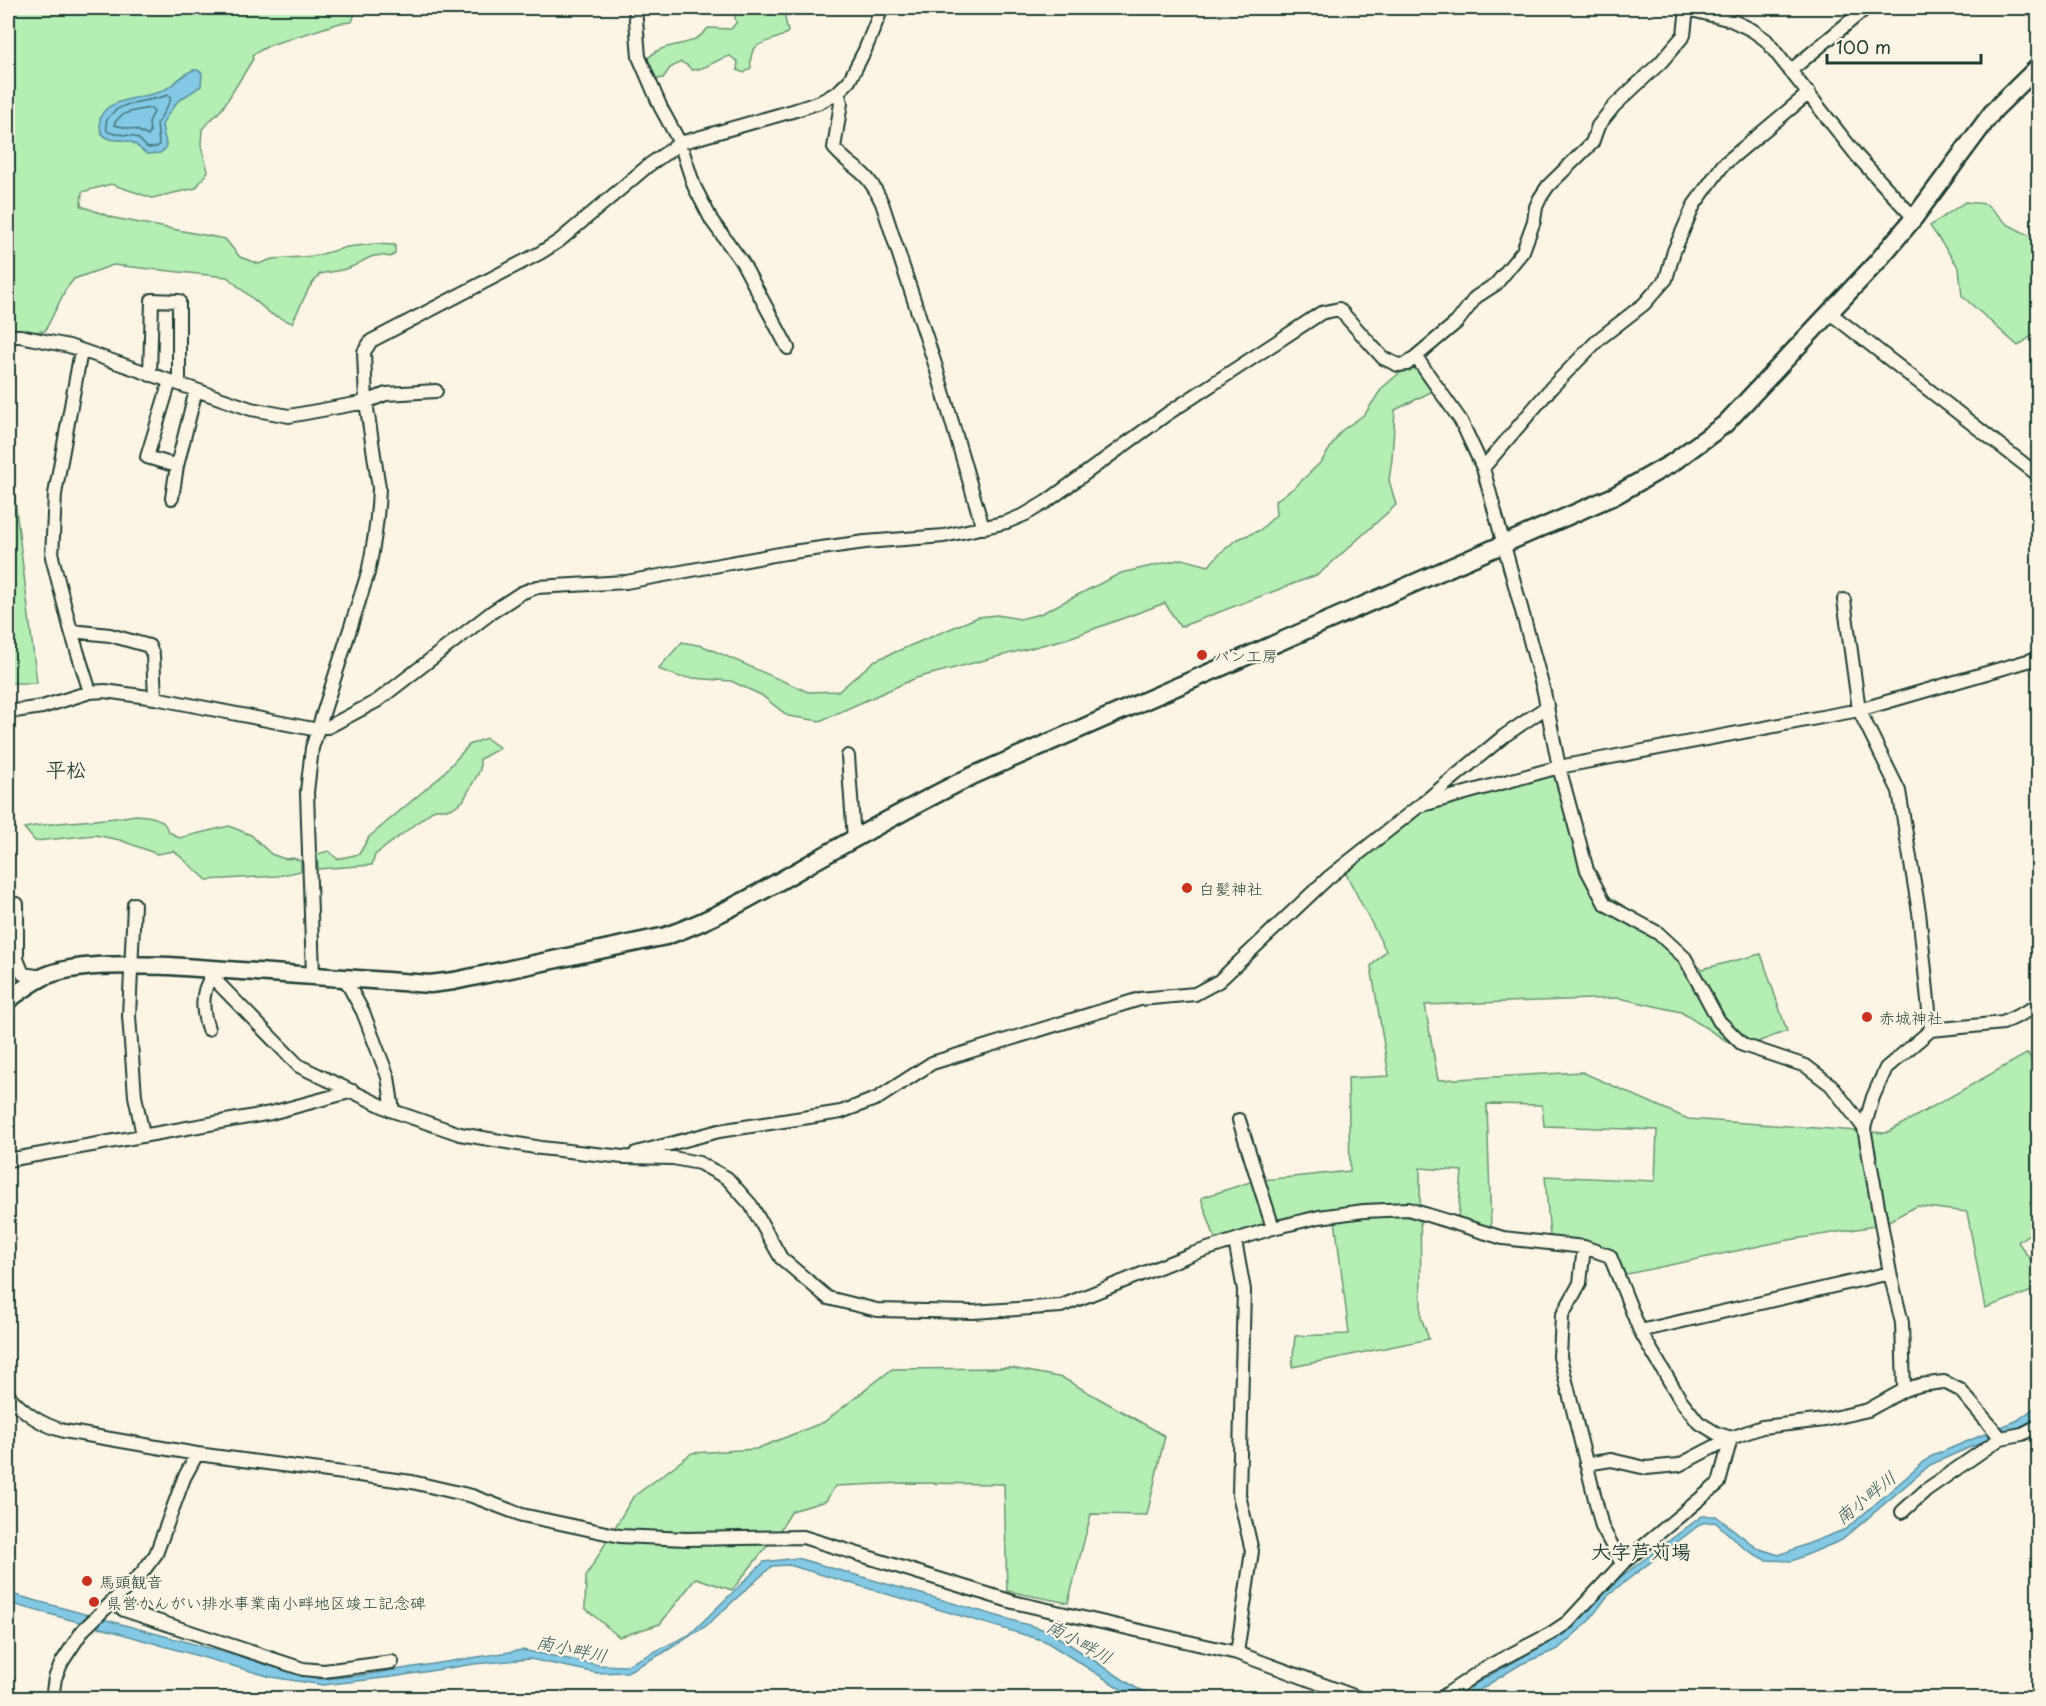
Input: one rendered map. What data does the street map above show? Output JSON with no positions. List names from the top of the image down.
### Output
{
  "districts": ["平松", "大字芦苅場"],
  "water": ["南小畔川"],
  "places": [
    "パン工房",
    "白髪神社",
    "赤城神社",
    "馬頭観音",
    "県営かんがい排水事業南小畔地区竣工記念碑"
  ],
  "scale_bar": "100 m"
}
